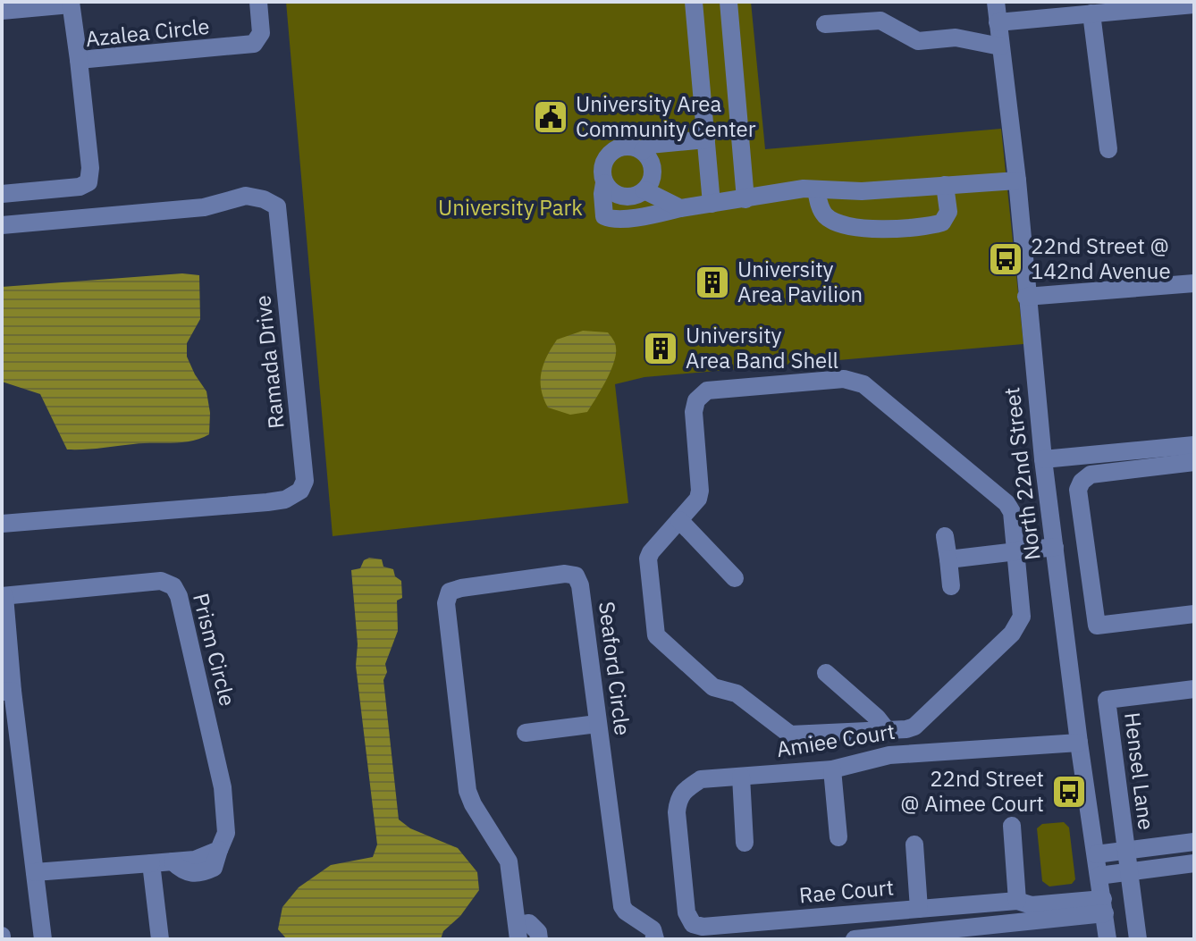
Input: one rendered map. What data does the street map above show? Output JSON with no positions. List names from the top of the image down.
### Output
{
  "streets": {
    "street": [
      "Azalea Circle",
      "Ramada Drive",
      "North 22nd Street",
      "Prism Circle",
      "Seaford Circle",
      "Amiee Court",
      "Hensel Lane",
      "Rae Court"
    ]
  },
  "crossings": [
    ["North 22nd Street", "Amiee Court"],
    ["North 22nd Street", "Hensel Lane"],
    ["North 22nd Street", "Rae Court"],
    ["Amiee Court", "Rae Court"],
    ["Hensel Lane", "Rae Court"]
  ],
  "parks": ["University Park"],
  "places": {
    "public building": ["University Area Community Center"],
    "bus stop": ["22nd Street @ 142nd Avenue", "22nd Street @ Aimee Court"],
    "building": ["University Area Pavilion", "University Area Band Shell"]
  }
}
